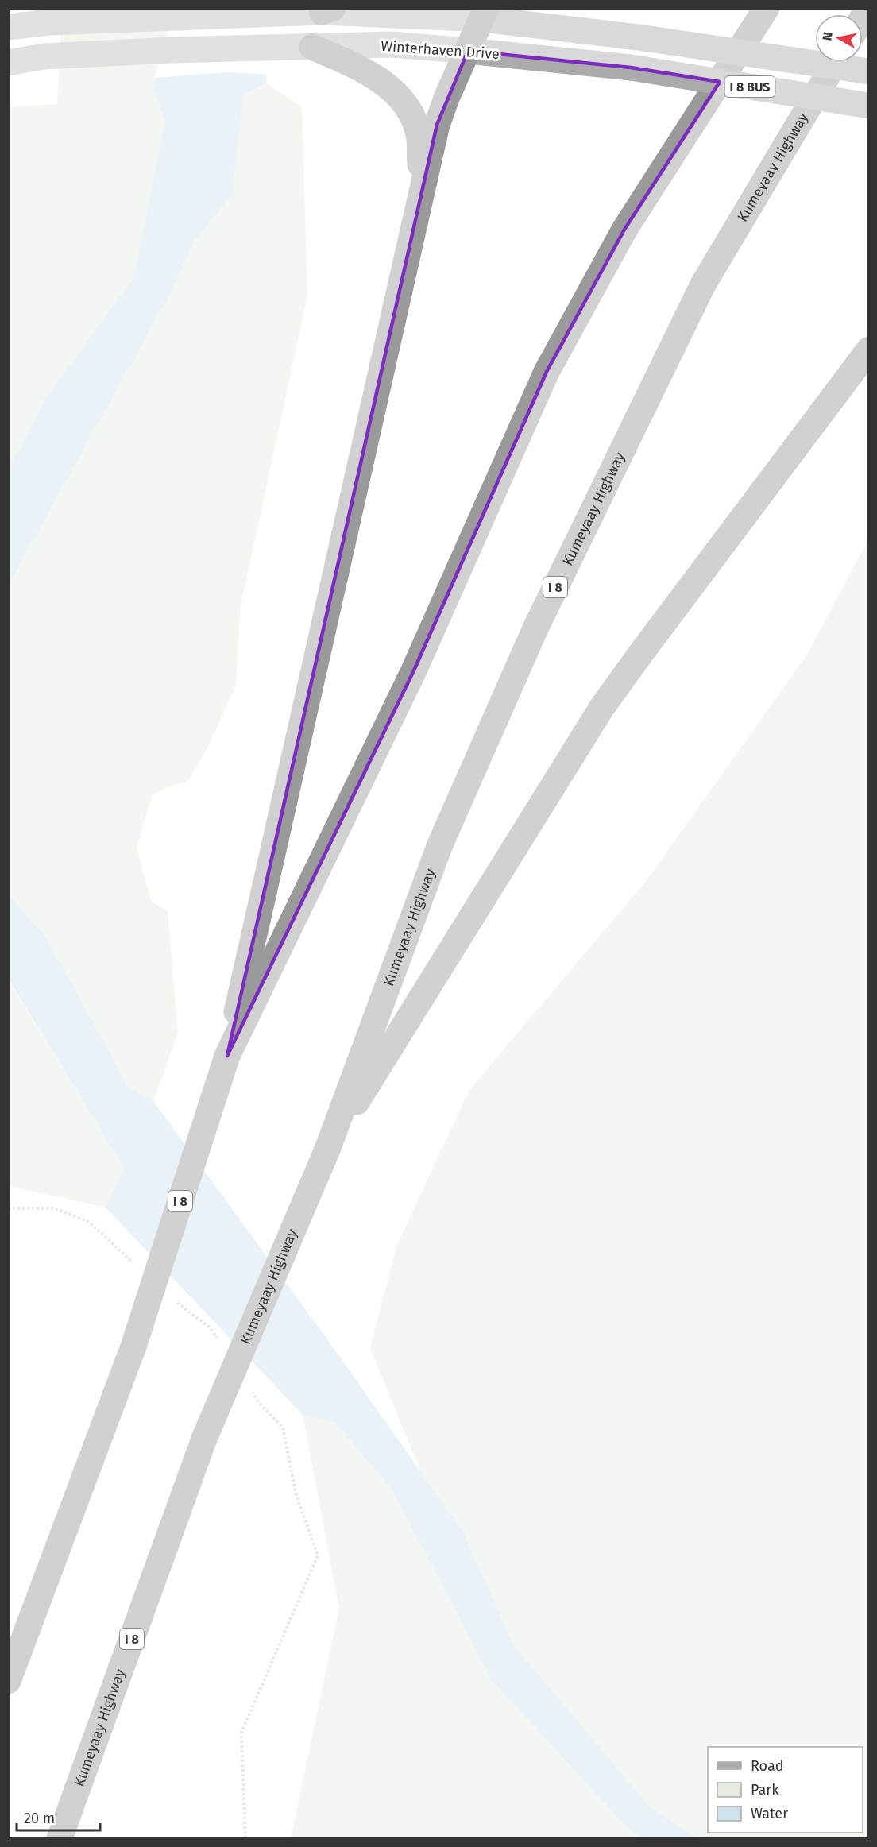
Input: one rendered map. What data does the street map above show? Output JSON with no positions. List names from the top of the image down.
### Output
{
  "streets": {
    "highway": ["Kumeyaay Highway", "I 8"],
    "main road": ["Winterhaven Drive", "I 8 BUS"]
  },
  "legend": ["Road", "Park", "Water"],
  "scale_bar": "20 m",
  "north": "left"
}
